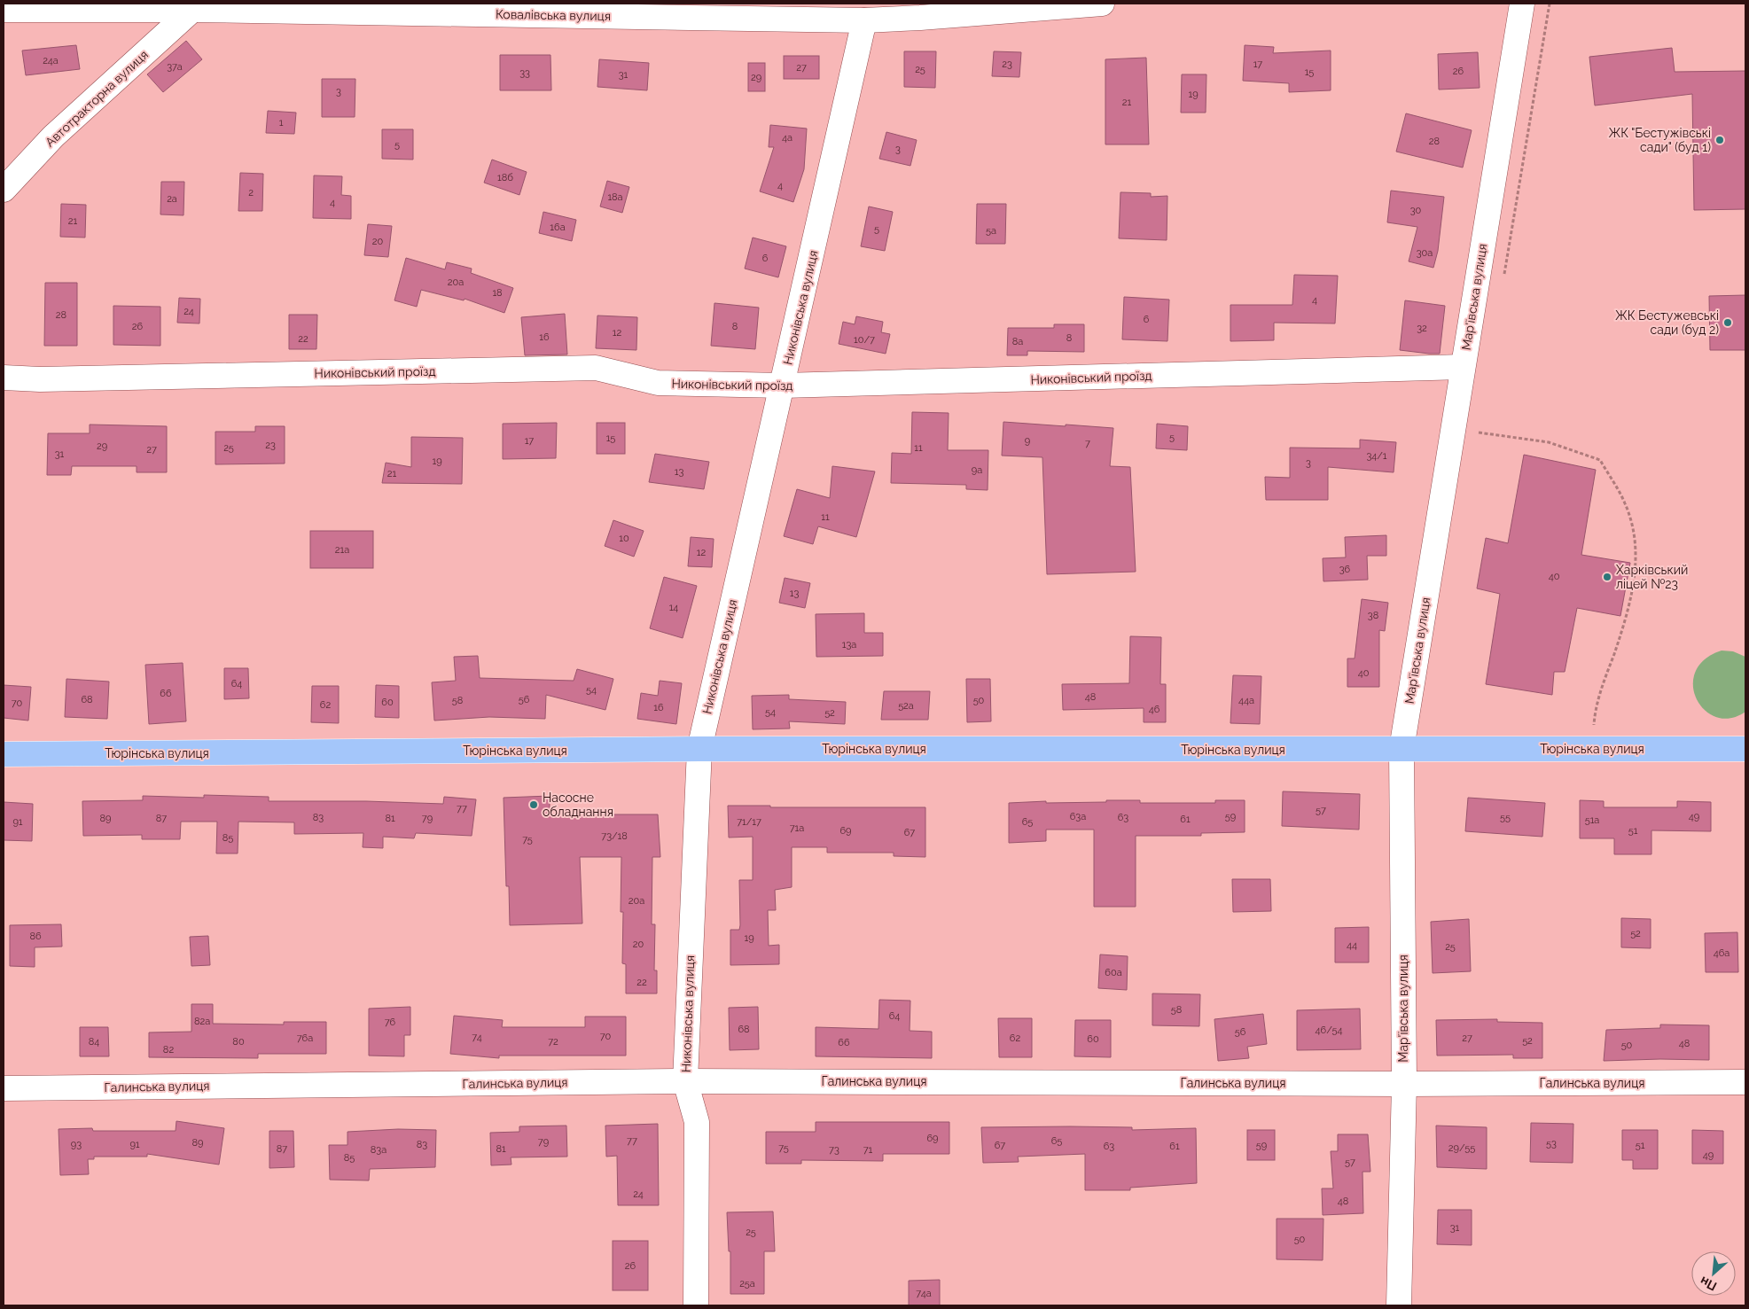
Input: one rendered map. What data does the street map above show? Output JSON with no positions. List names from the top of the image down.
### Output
{
  "streets": {
    "main road": ["Тюрінська вулиця"],
    "street": [
      "Ковалівська вулиця",
      "Автотракторна вулиця",
      "Мар'ївська вулиця",
      "Никонівська вулиця",
      "Никонівський проїзд",
      "Галинська вулиця"
    ]
  },
  "crossings": [
    ["Ковалівська вулиця", "Автотракторна вулиця"],
    ["Ковалівська вулиця", "Никонівська вулиця"],
    ["Мар'ївська вулиця", "Никонівський проїзд"],
    ["Мар'ївська вулиця", "Тюрінська вулиця"],
    ["Мар'ївська вулиця", "Галинська вулиця"],
    ["Никонівська вулиця", "Никонівський проїзд"],
    ["Никонівська вулиця", "Тюрінська вулиця"],
    ["Никонівська вулиця", "Галинська вулиця"]
  ],
  "places": [
    "ЖК \"Бестужівські сади\" (буд 1)",
    "ЖК Бестужевські сади (буд 2)",
    "Харківський ліцей №23",
    "Насосне обладнання"
  ],
  "house_numbers": [
    "24а",
    "23",
    "17",
    "37а",
    "27",
    "25",
    "26",
    "15",
    "33",
    "31",
    "29",
    "3",
    "19",
    "21",
    "1",
    "4а",
    "28",
    "5",
    "3",
    "18б",
    "4",
    "2",
    "18а",
    "2а",
    "4",
    "30",
    "21",
    "16а",
    "5",
    "5а",
    "20",
    "30а",
    "6",
    "20а",
    "18",
    "4",
    "24",
    "28",
    "6",
    "26",
    "8",
    "32",
    "12",
    "16",
    "8",
    "22",
    "10/7",
    "8а",
    "5",
    "15",
    "17",
    "9",
    "7",
    "23",
    "29",
    "25",
    "11",
    "27",
    "31",
    "34/1",
    "19",
    "3",
    "9а",
    "13",
    "21",
    "11",
    "10",
    "21а",
    "12",
    "36",
    "40",
    "13",
    "14",
    "38",
    "13а",
    "40",
    "64",
    "54",
    "66",
    "48",
    "68",
    "56",
    "58",
    "50",
    "44а",
    "60",
    "70",
    "62",
    "52а",
    "16",
    "46",
    "54",
    "52",
    "77",
    "57",
    "63а",
    "59",
    "49",
    "83",
    "63",
    "55",
    "89",
    "87",
    "81",
    "79",
    "61",
    "51а",
    "91",
    "71/17",
    "65",
    "71а",
    "69",
    "51",
    "67",
    "73/18",
    "85",
    "75",
    "20а",
    "52",
    "86",
    "19",
    "20",
    "44",
    "25",
    "46а",
    "60а",
    "22",
    "58",
    "64",
    "82а",
    "76",
    "68",
    "46/54",
    "56",
    "70",
    "74",
    "76а",
    "62",
    "27",
    "60",
    "52",
    "84",
    "80",
    "72",
    "66",
    "48",
    "50",
    "82",
    "69",
    "77",
    "65",
    "79",
    "89",
    "53",
    "93",
    "91",
    "83",
    "67",
    "59",
    "51",
    "63",
    "61",
    "75",
    "29/55",
    "87",
    "81",
    "83а",
    "73",
    "71",
    "49",
    "85",
    "57",
    "24",
    "48",
    "31",
    "25",
    "50",
    "26",
    "25а",
    "74а"
  ],
  "north": "bottom left"
}
